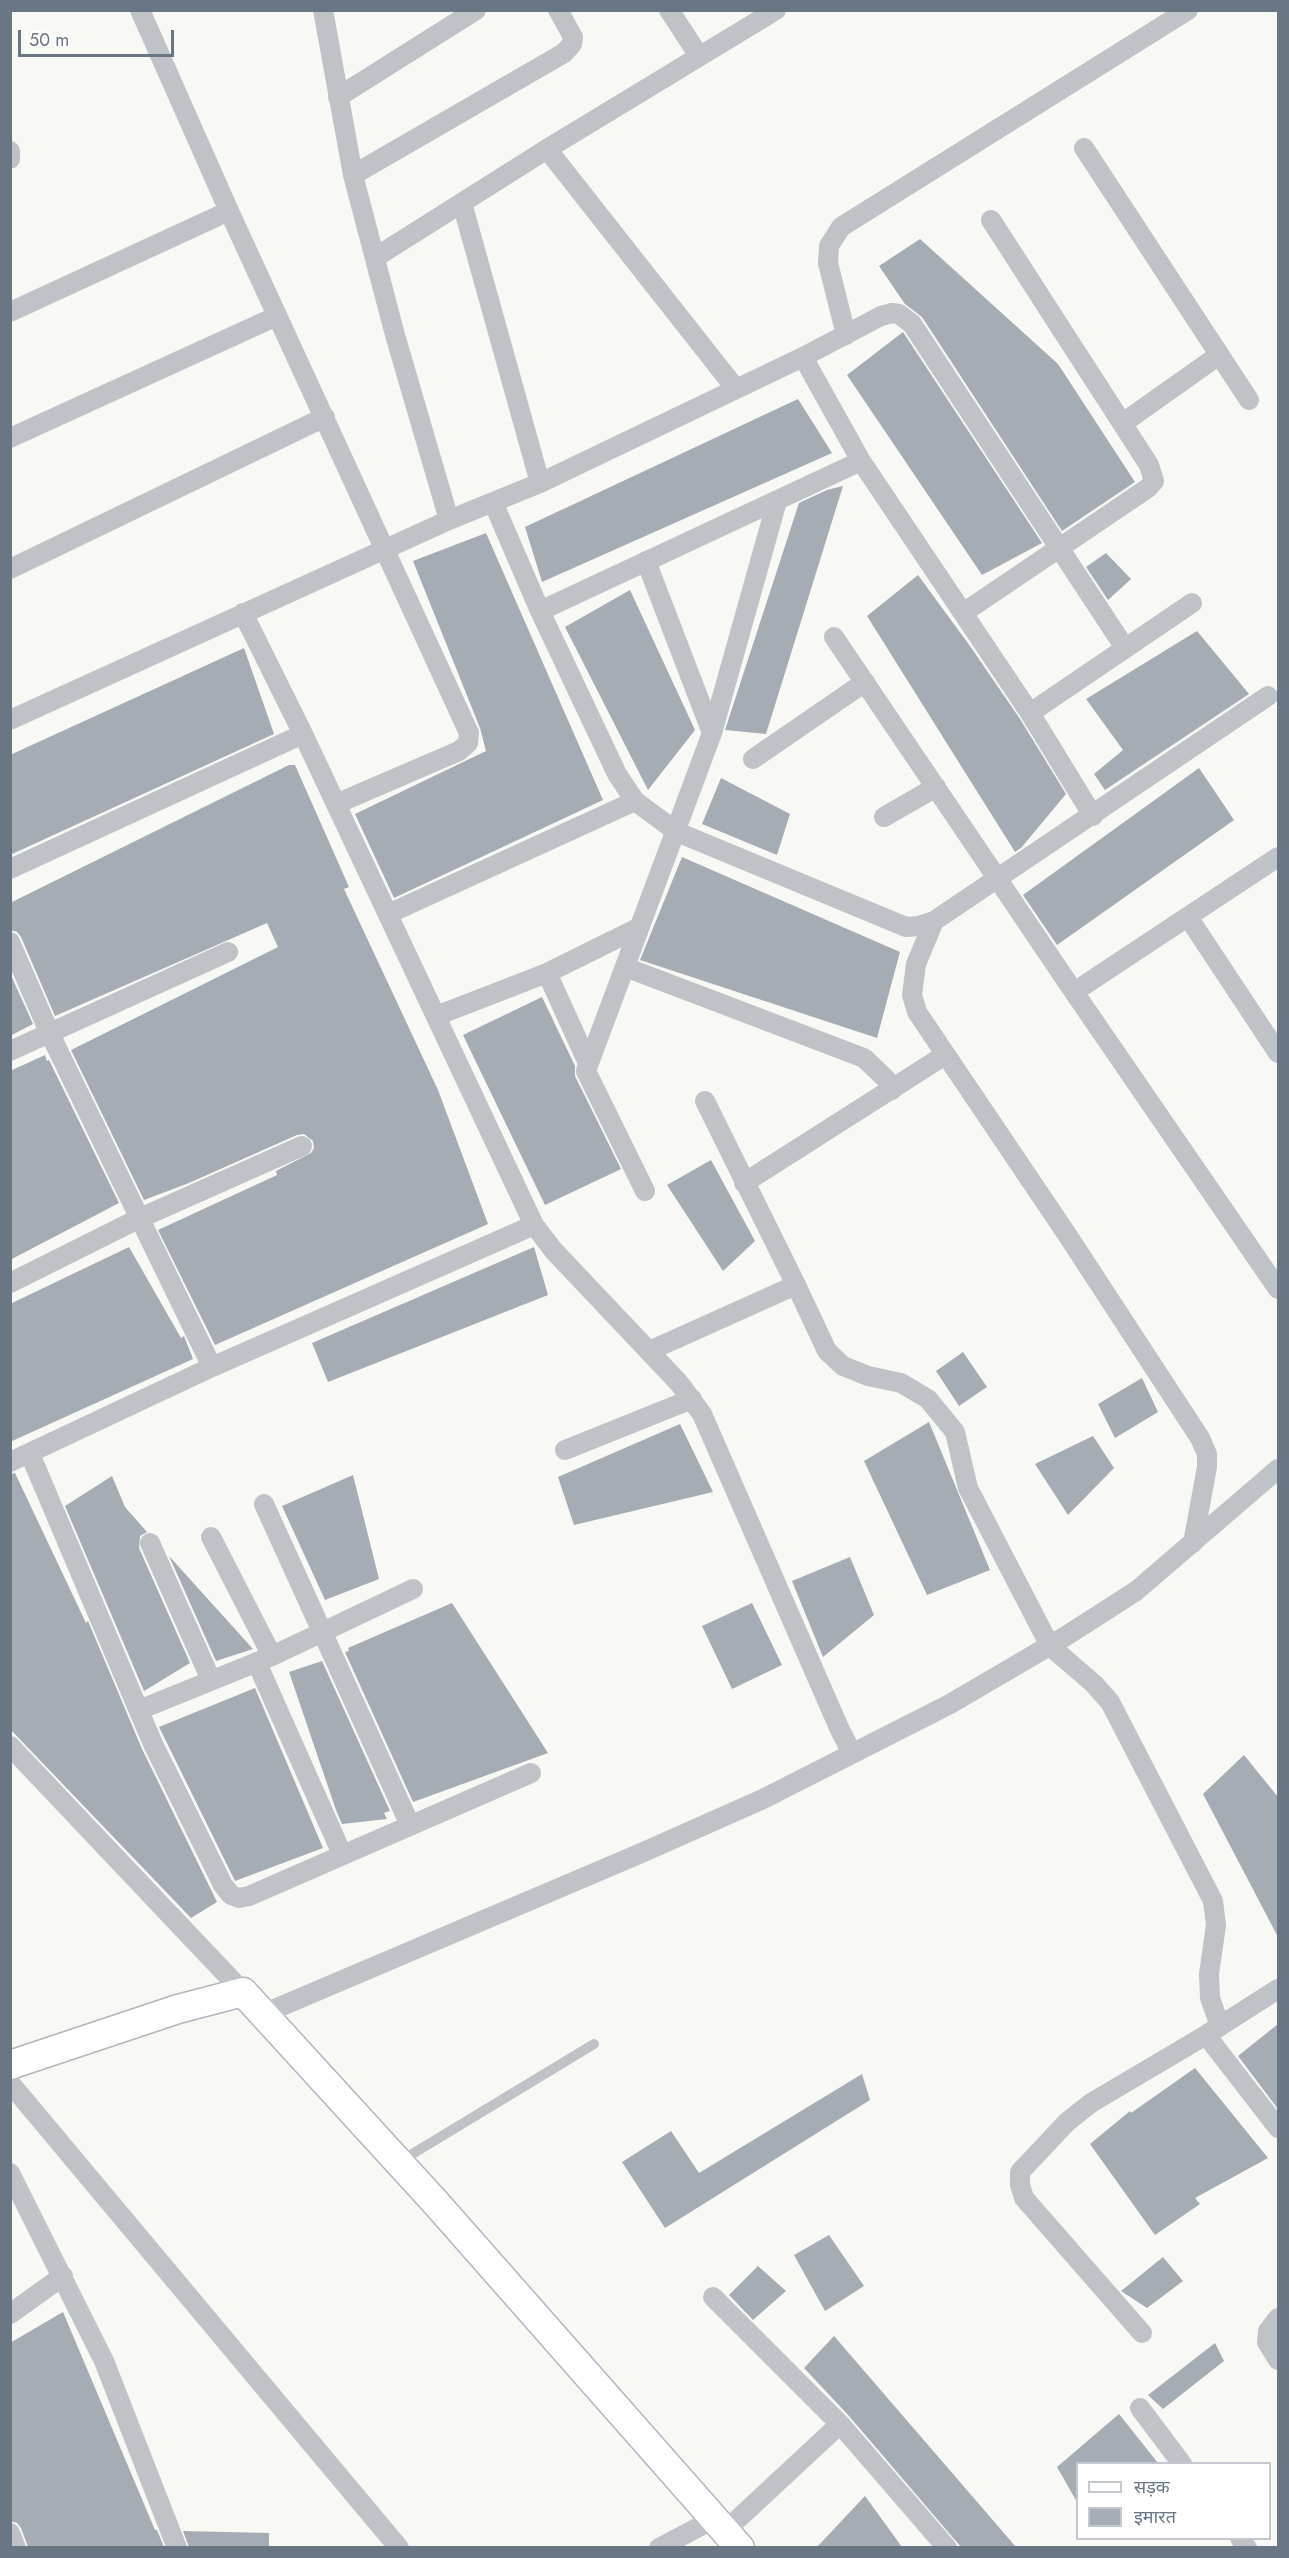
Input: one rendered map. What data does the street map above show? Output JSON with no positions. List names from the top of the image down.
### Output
{
  "legend": ["सड़क", "इमारत"],
  "scale_bar": "50 m"
}
